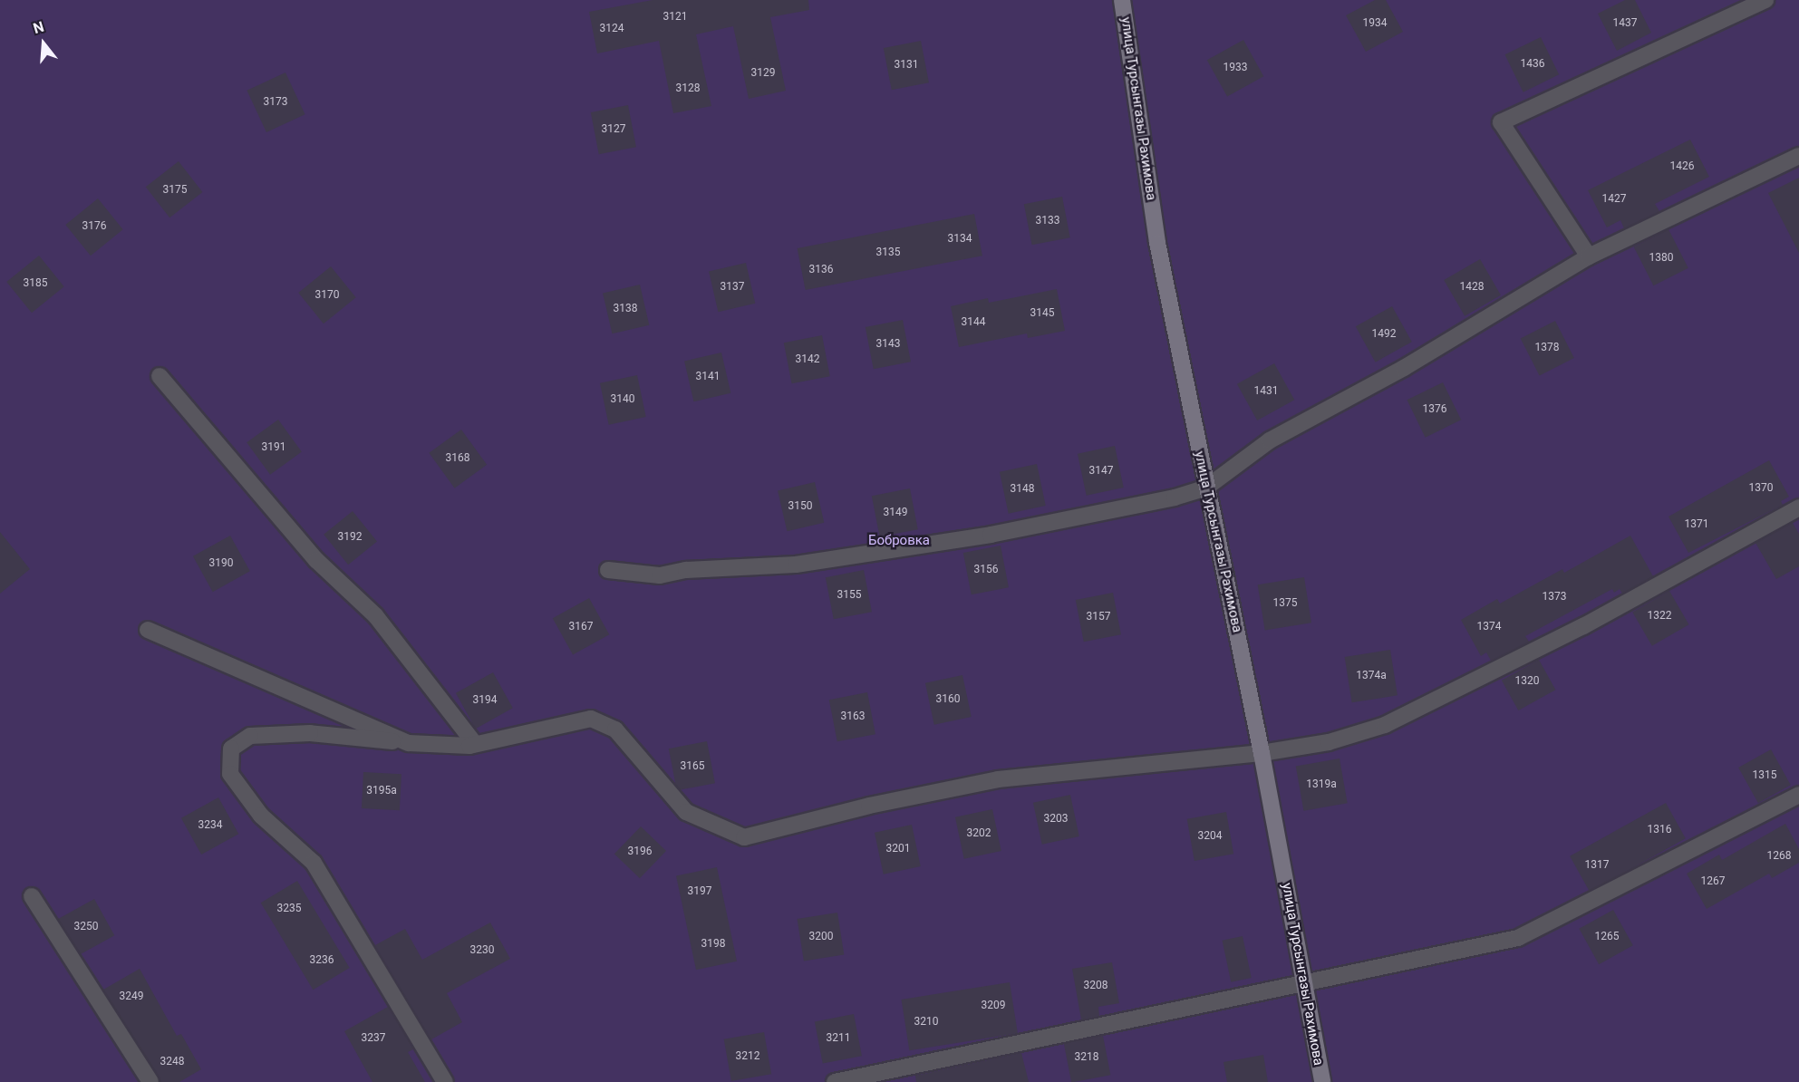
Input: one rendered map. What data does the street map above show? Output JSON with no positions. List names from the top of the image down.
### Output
{
  "streets": {
    "street": ["улица Турсынгазы Рахимова"]
  },
  "parks": ["Бобровка"],
  "house_numbers": [
    "3121",
    "1934",
    "1437",
    "3124",
    "1436",
    "3131",
    "1933",
    "3129",
    "3128",
    "3173",
    "3127",
    "1426",
    "3175",
    "1427",
    "3133",
    "3176",
    "3134",
    "3135",
    "1380",
    "3136",
    "3185",
    "3137",
    "1428",
    "3170",
    "3138",
    "3145",
    "3144",
    "1492",
    "3143",
    "1378",
    "3142",
    "3141",
    "1431",
    "3140",
    "1376",
    "3191",
    "3168",
    "3147",
    "1370",
    "3148",
    "3150",
    "3149",
    "1371",
    "3192",
    "3190",
    "3156",
    "3155",
    "1373",
    "1375",
    "1322",
    "3157",
    "3167",
    "1374",
    "1374а",
    "1320",
    "3160",
    "3194",
    "3163",
    "3165",
    "1315",
    "1319а",
    "3195а",
    "3203",
    "3234",
    "1316",
    "3202",
    "3204",
    "3201",
    "3196",
    "1268",
    "1317",
    "1267",
    "3197",
    "3235",
    "3250",
    "3200",
    "1265",
    "3198",
    "3230",
    "3236",
    "3208",
    "3249",
    "3209",
    "3210",
    "3237",
    "3211",
    "3212",
    "3218",
    "3248"
  ],
  "north": "top"
}
